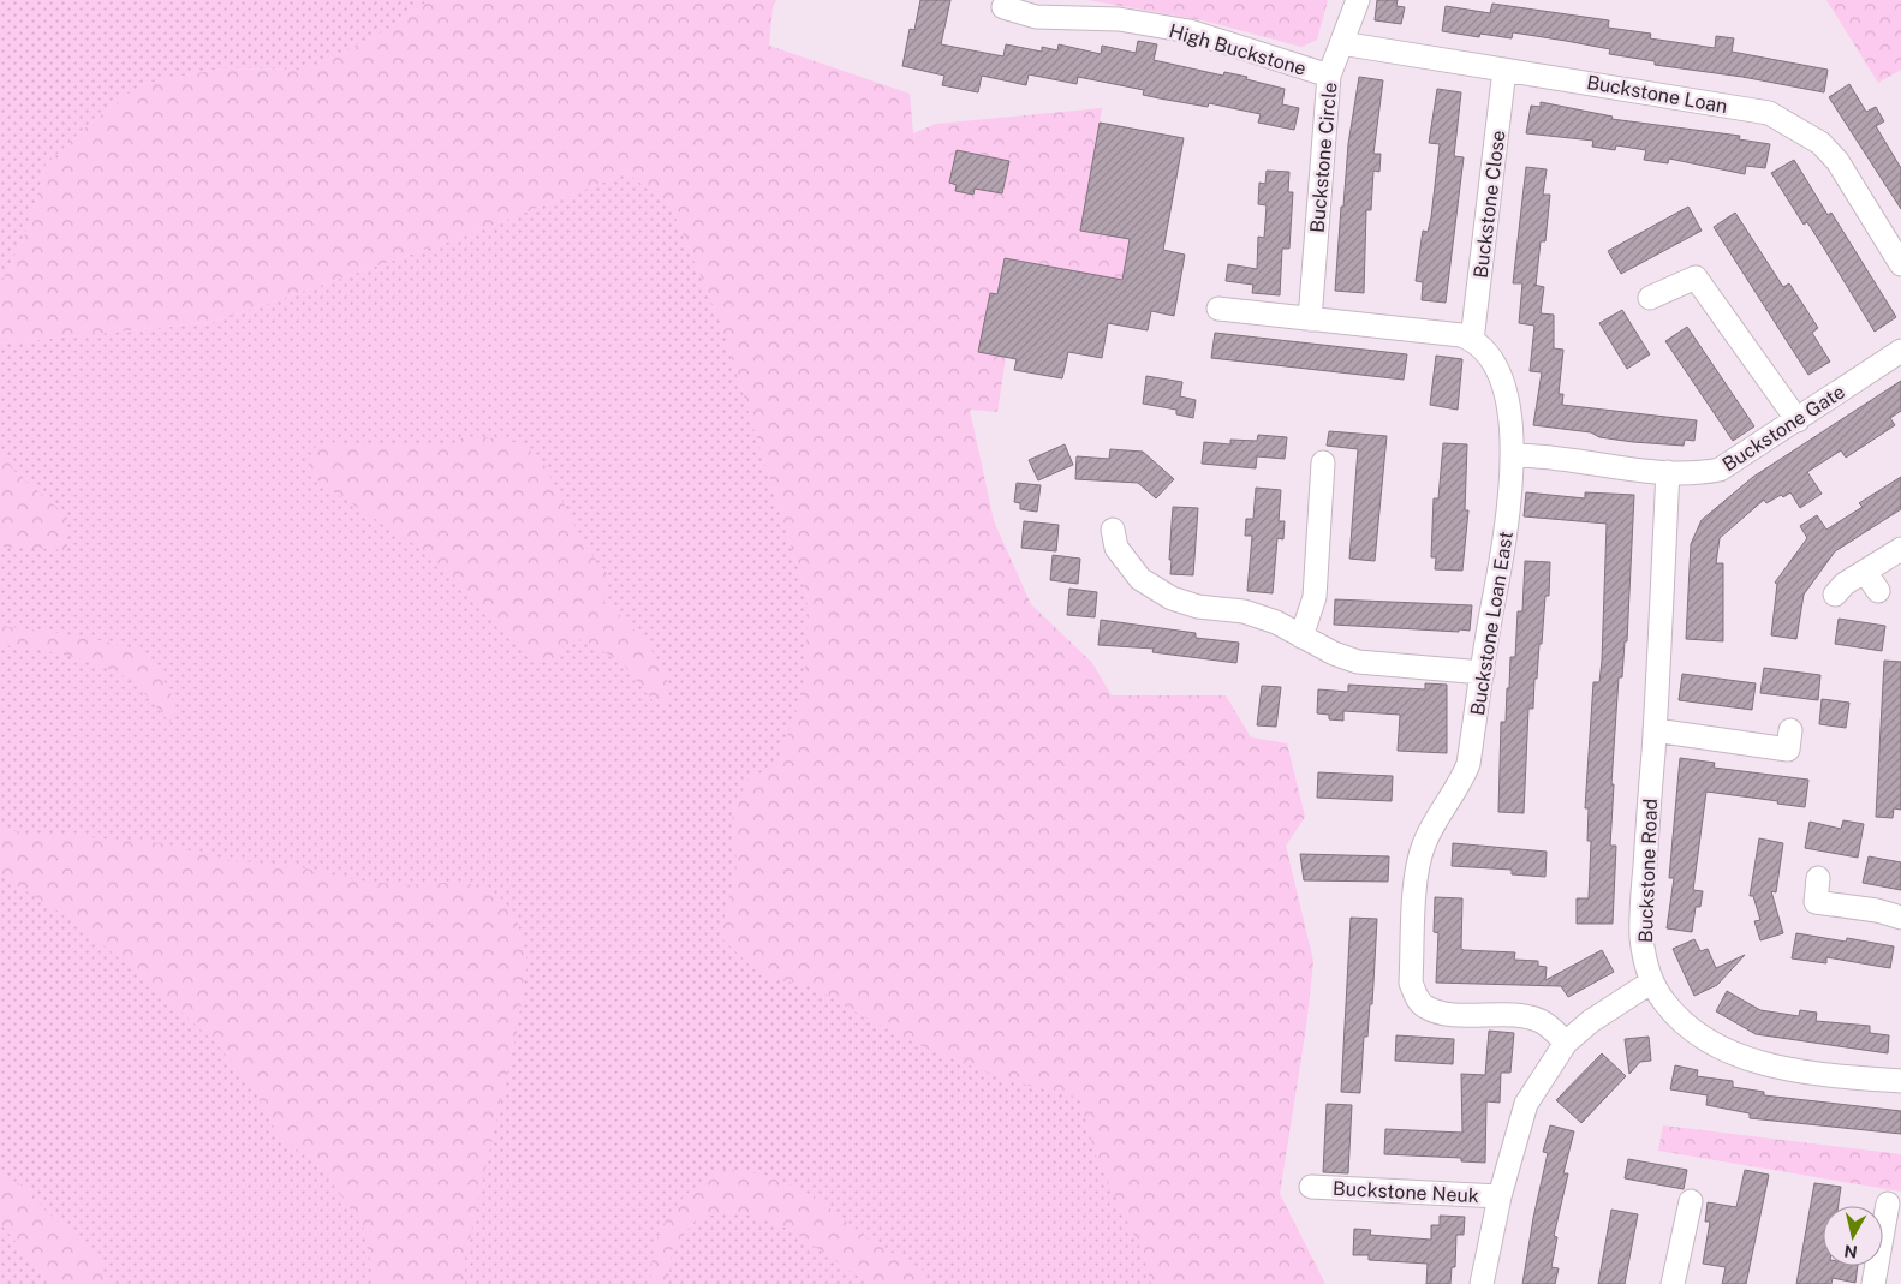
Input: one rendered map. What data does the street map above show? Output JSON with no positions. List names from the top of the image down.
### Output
{
  "streets": {
    "street": [
      "High Buckstone",
      "Buckstone Loan",
      "Buckstone Circle",
      "Buckstone Close",
      "Buckstone Gate",
      "Buckstone Loan East",
      "Buckstone Road",
      "Buckstone Neuk"
    ]
  },
  "crossings": [
    ["High Buckstone", "Buckstone Circle"],
    ["Buckstone Loan", "Buckstone Circle"],
    ["Buckstone Loan", "Buckstone Close"],
    ["Buckstone Close", "Buckstone Loan East"],
    ["Buckstone Gate", "Buckstone Loan East"],
    ["Buckstone Gate", "Buckstone Road"]
  ],
  "north": "bottom"
}
